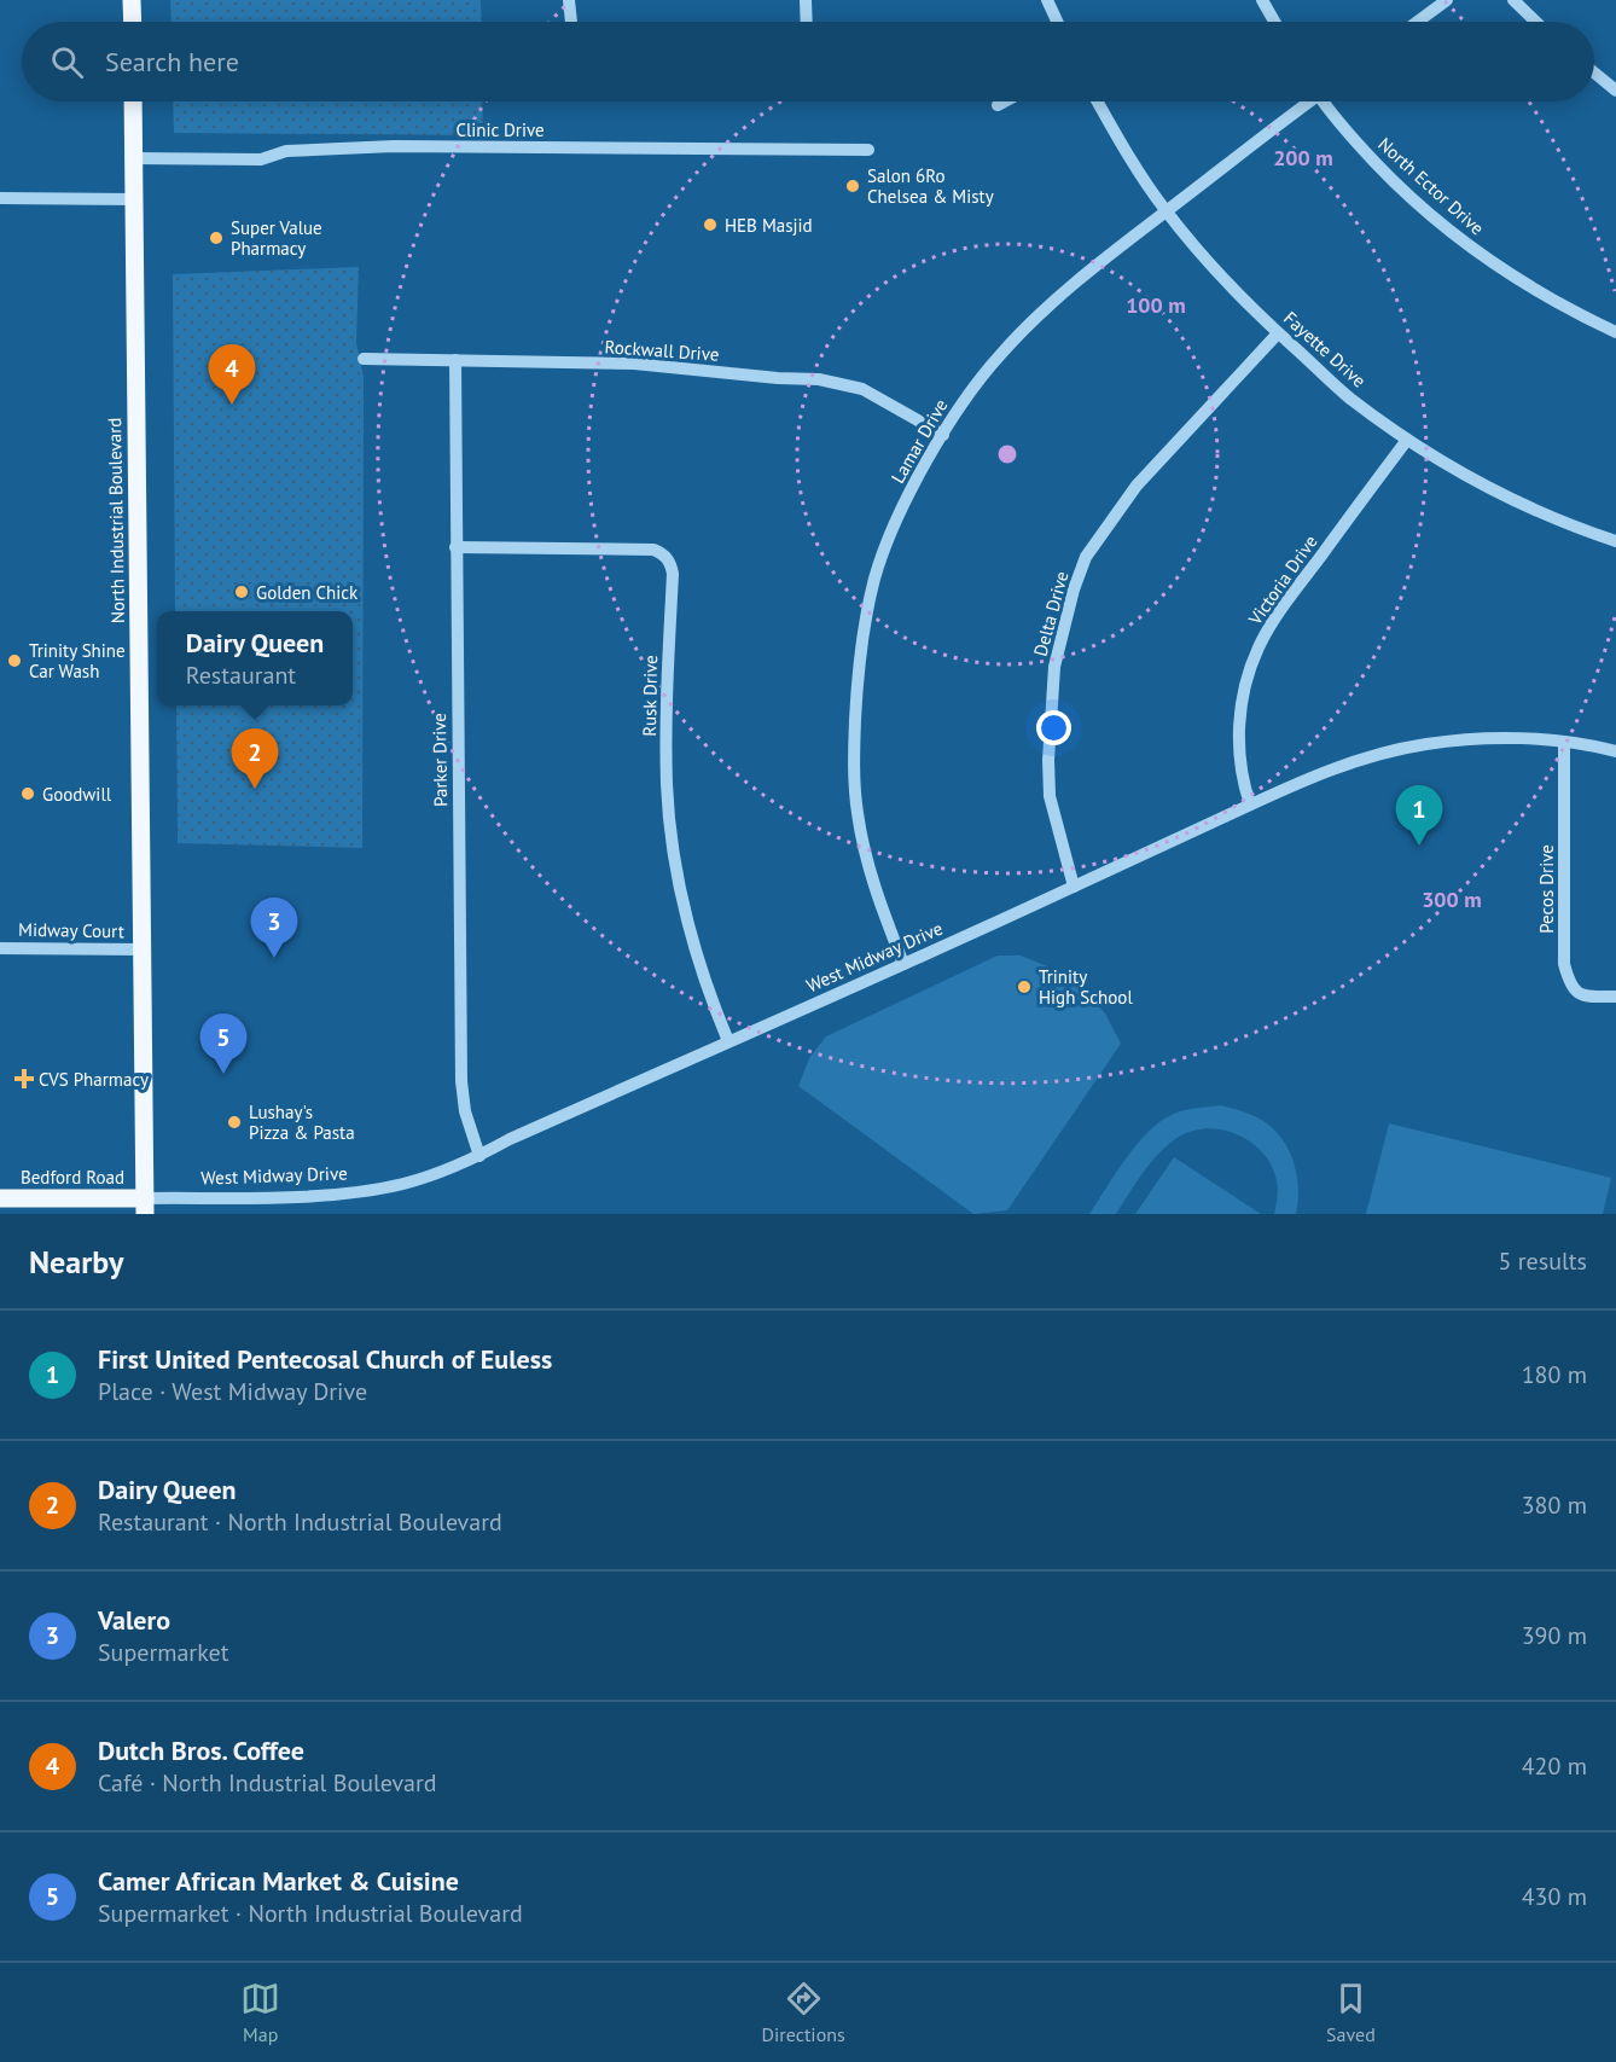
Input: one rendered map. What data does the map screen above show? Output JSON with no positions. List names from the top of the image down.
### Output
{
  "streets": {
    "main road": ["North Industrial Boulevard", "Bedford Road"],
    "street": [
      "Clinic Drive",
      "North Ector Drive",
      "Fayette Drive",
      "Rockwall Drive",
      "Lamar Drive",
      "Victoria Drive",
      "Delta Drive",
      "Rusk Drive",
      "Parker Drive",
      "Pecos Drive",
      "Midway Court",
      "West Midway Drive"
    ]
  },
  "crossings": [
    ["Clinic Drive", "North Industrial Boulevard"],
    ["Fayette Drive", "Lamar Drive"],
    ["Fayette Drive", "Victoria Drive"],
    ["Fayette Drive", "Delta Drive"],
    ["Rockwall Drive", "Lamar Drive"],
    ["Rockwall Drive", "Parker Drive"],
    ["Lamar Drive", "West Midway Drive"],
    ["North Industrial Boulevard", "Midway Court"],
    ["North Industrial Boulevard", "West Midway Drive"],
    ["North Industrial Boulevard", "Bedford Road"],
    ["Victoria Drive", "West Midway Drive"],
    ["Delta Drive", "West Midway Drive"],
    ["Rusk Drive", "Parker Drive"],
    ["Rusk Drive", "West Midway Drive"],
    ["Parker Drive", "West Midway Drive"],
    ["Pecos Drive", "West Midway Drive"],
    ["West Midway Drive", "Bedford Road"]
  ],
  "places": {
    "other": [
      "Salon 6Ro Chelsea & Misty",
      "HEB Masjid",
      "Super Value Pharmacy",
      "Golden Chick",
      "Trinity Shine Car Wash",
      "Goodwill",
      "Trinity High School",
      "Lushay's Pizza & Pasta"
    ],
    "health": ["CVS Pharmacy"]
  },
  "page": {
    "search": "Search here",
    "pins": [
      "4",
      "2",
      "1",
      "3",
      "5"
    ],
    "popup": ["Dairy Queen", "Restaurant"],
    "heading": ["Nearby", "5 results"],
    "list": [
      {
        "mark": "1",
        "name": "First United Pentecosal Church of Euless",
        "note": "Place · West Midway Drive",
        "value": "180 m"
      },
      {
        "mark": "2",
        "name": "Dairy Queen",
        "note": "Restaurant · North Industrial Boulevard",
        "value": "380 m"
      },
      {
        "mark": "3",
        "name": "Valero",
        "note": "Supermarket",
        "value": "390 m"
      },
      {
        "mark": "4",
        "name": "Dutch Bros. Coffee",
        "note": "Café · North Industrial Boulevard",
        "value": "420 m"
      },
      {
        "mark": "5",
        "name": "Camer African Market & Cuisine",
        "note": "Supermarket · North Industrial Boulevard",
        "value": "430 m"
      }
    ],
    "nav": ["Map", "Directions", "Saved"]
  },
  "rings": ["200 m", "100 m", "300 m"]
}
